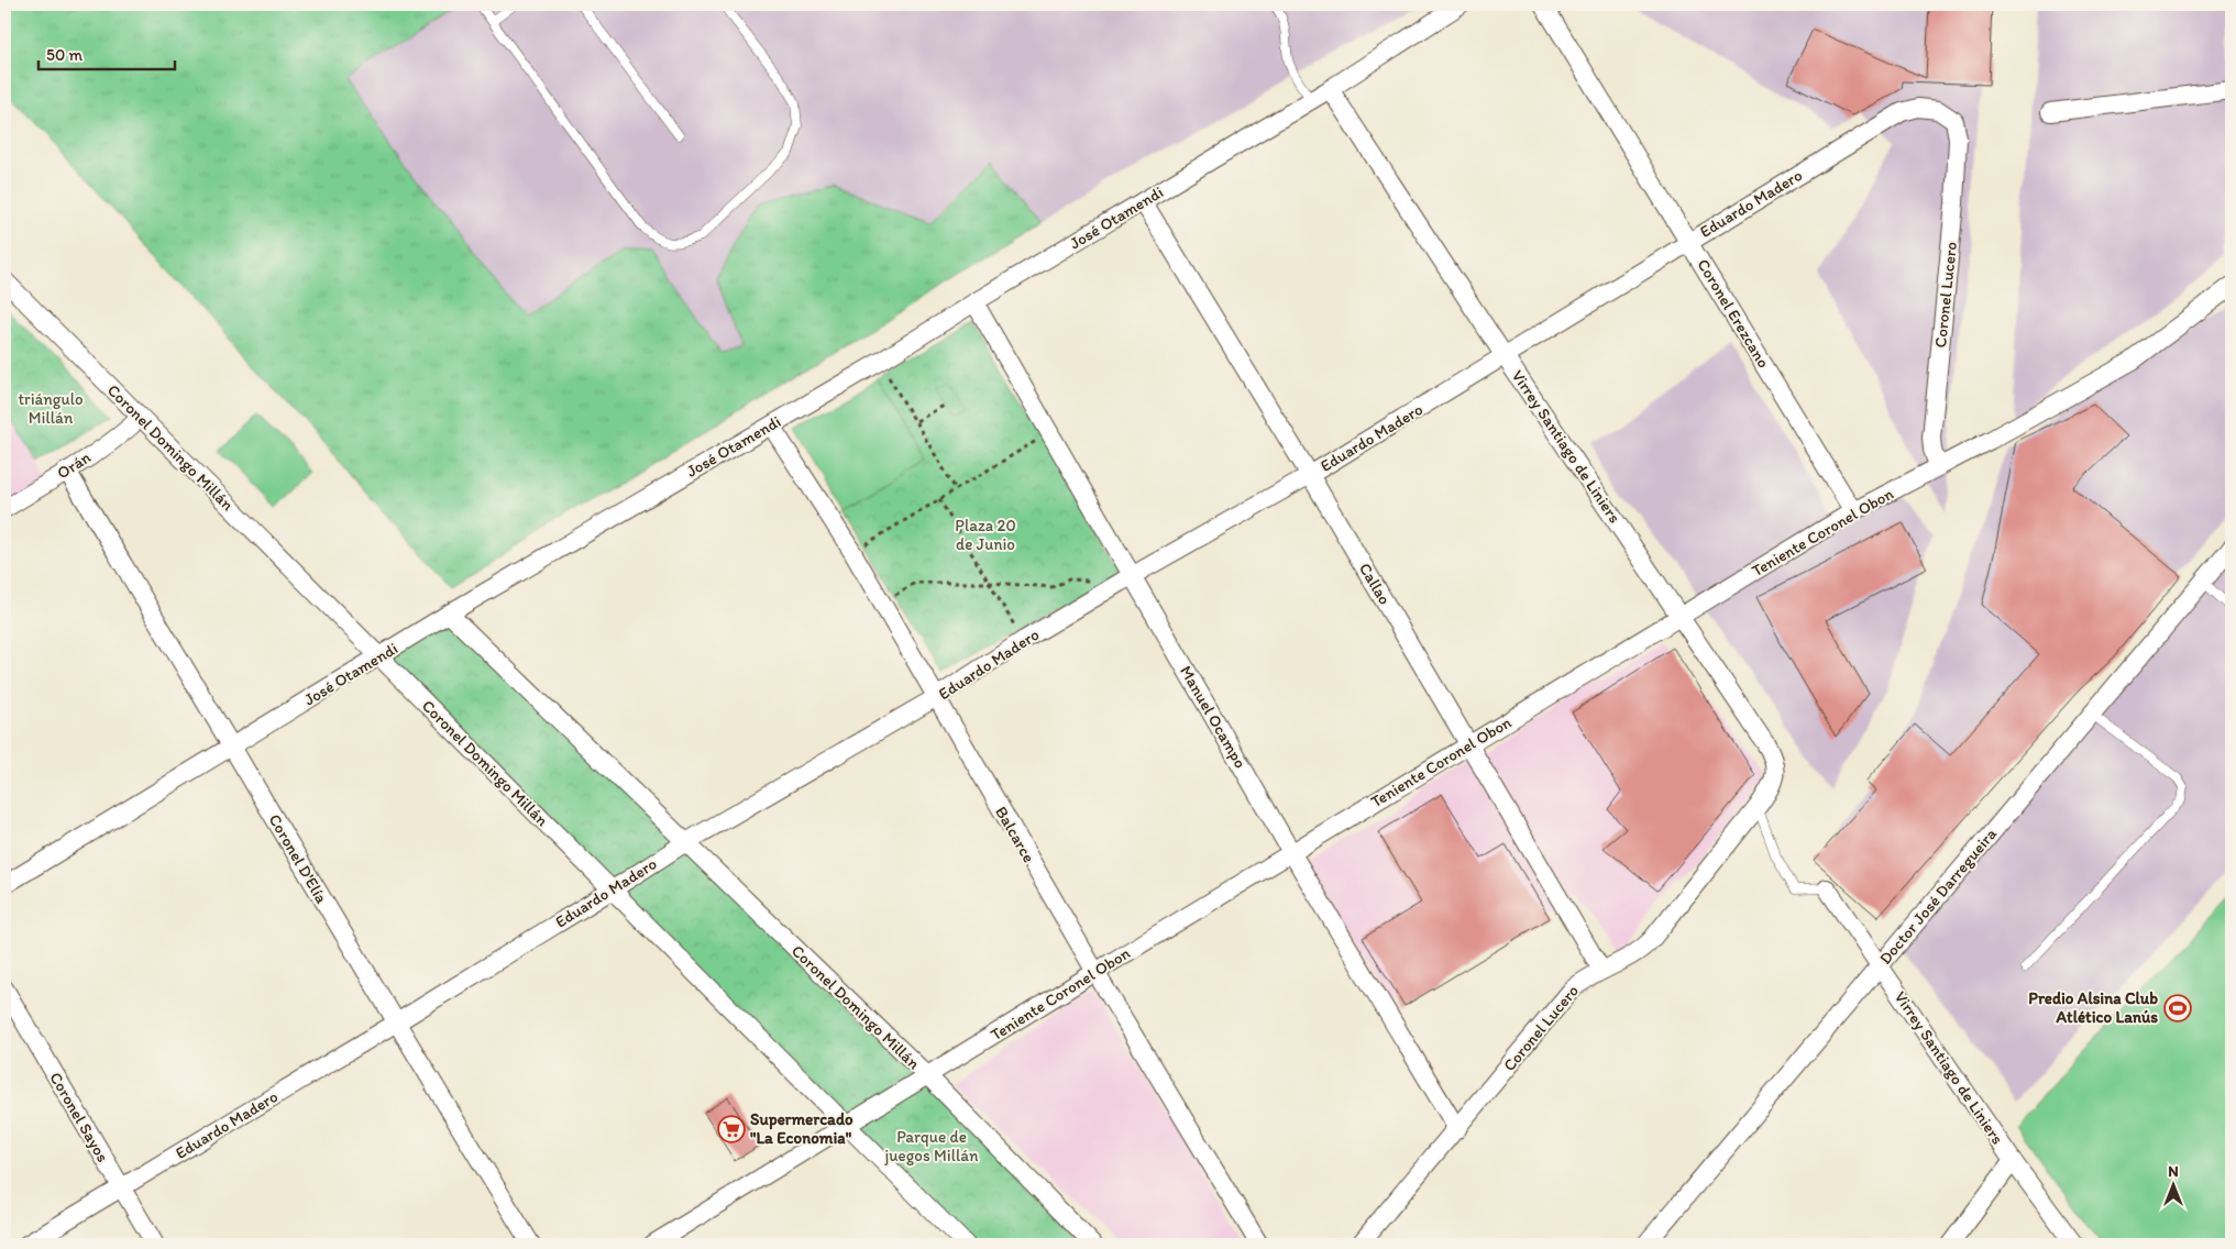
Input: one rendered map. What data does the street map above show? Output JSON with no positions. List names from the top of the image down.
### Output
{
  "streets": {
    "street": [
      "Eduardo Madero",
      "José Otamendi",
      "Coronel Lucero",
      "Coronel Erezcano",
      "Virrey Santiago de Liniers",
      "Coronel Domingo Millán",
      "Orán",
      "Teniente Coronel Obon",
      "Callao",
      "Manuel Ocampo",
      "Balcarce",
      "Coronel D'Elía",
      "Doctor José Darregueira",
      "Coronel Sayos"
    ]
  },
  "crossings": [
    ["Eduardo Madero", "Coronel Lucero"],
    ["Eduardo Madero", "Coronel Erezcano"],
    ["Eduardo Madero", "Virrey Santiago de Liniers"],
    ["Eduardo Madero", "Coronel Domingo Millán"],
    ["Eduardo Madero", "Callao"],
    ["Eduardo Madero", "Manuel Ocampo"],
    ["Eduardo Madero", "Balcarce"],
    ["Eduardo Madero", "Coronel D'Elía"],
    ["Eduardo Madero", "Coronel Sayos"],
    ["José Otamendi", "Virrey Santiago de Liniers"],
    ["José Otamendi", "Coronel Domingo Millán"],
    ["José Otamendi", "Callao"],
    ["José Otamendi", "Manuel Ocampo"],
    ["José Otamendi", "Balcarce"],
    ["José Otamendi", "Coronel D'Elía"],
    ["Coronel Lucero", "Virrey Santiago de Liniers"],
    ["Coronel Lucero", "Teniente Coronel Obon"],
    ["Coronel Lucero", "Callao"],
    ["Coronel Lucero", "Manuel Ocampo"],
    ["Coronel Erezcano", "Teniente Coronel Obon"],
    ["Virrey Santiago de Liniers", "Teniente Coronel Obon"],
    ["Virrey Santiago de Liniers", "Doctor José Darregueira"],
    ["Coronel Domingo Millán", "Orán"],
    ["Coronel Domingo Millán", "Teniente Coronel Obon"],
    ["Orán", "Coronel D'Elía"],
    ["Teniente Coronel Obon", "Callao"],
    ["Teniente Coronel Obon", "Manuel Ocampo"],
    ["Teniente Coronel Obon", "Balcarce"]
  ],
  "parks": ["triángulo Millán", "Plaza 20 de Junio", "Parque de juegos Millán"],
  "places": {
    "sports": ["Predio Alsina Club Atlético Lanús"],
    "supermarket": ["Supermercado \"La Economia\""]
  },
  "scale_bar": "50 m",
  "north": "top"
}
